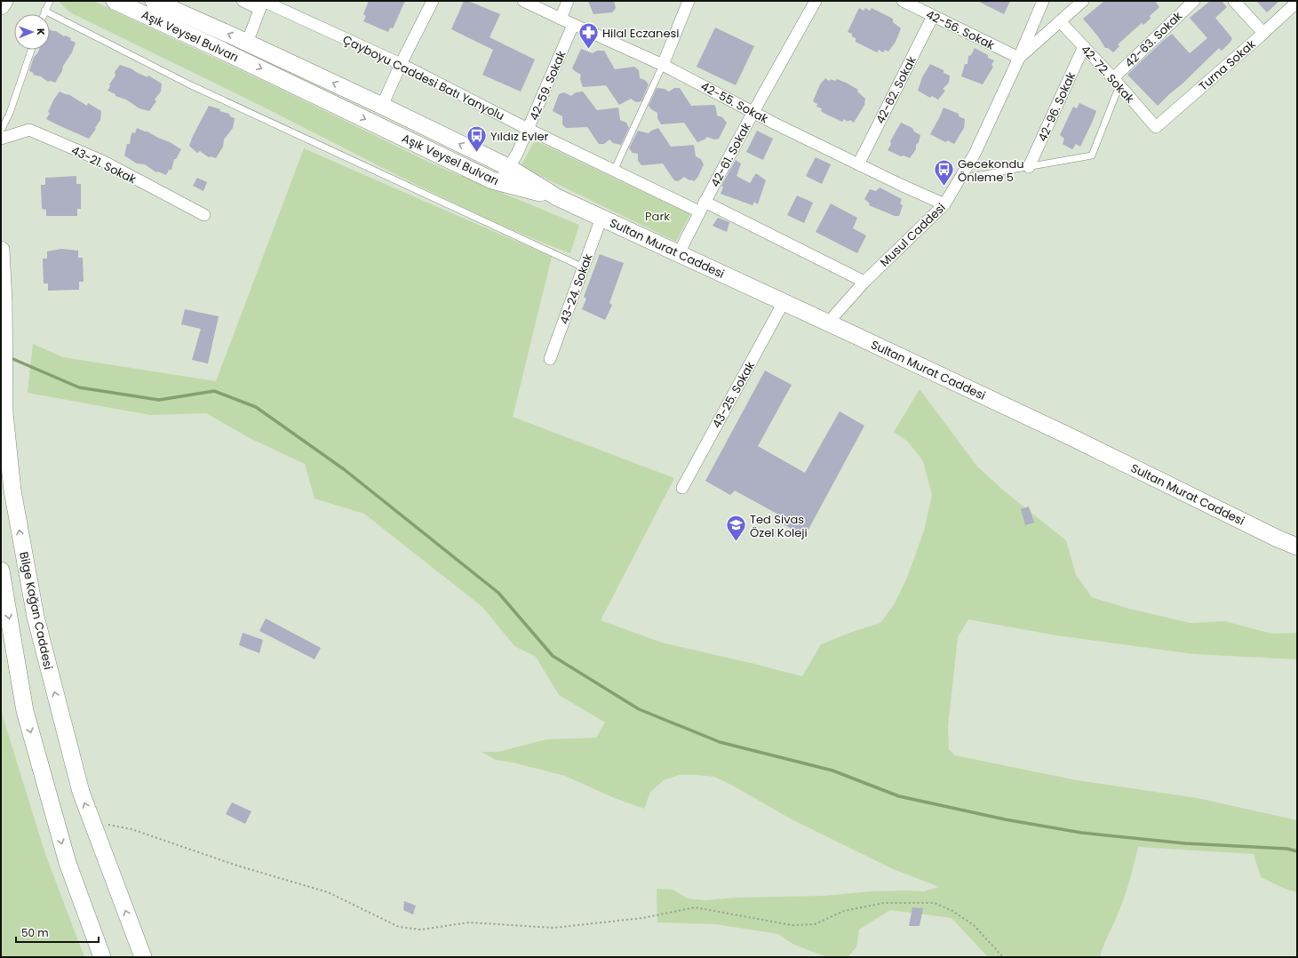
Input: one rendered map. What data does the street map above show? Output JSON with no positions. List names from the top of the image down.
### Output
{
  "streets": {
    "street": [
      "42-56. Sokak",
      "Aşık Veysel Bulvarı",
      "42-63. Sokak",
      "Turna Sokak",
      "42-72. Sokak",
      "Çayboyu Caddesi Batı Yanyolu",
      "42-59. Sokak",
      "42-62. Sokak",
      "42-55. Sokak",
      "42-96. Sokak",
      "42-61. Sokak",
      "43-21. Sokak",
      "Musul Caddesi",
      "Sultan Murat Caddesi",
      "43-24. Sokak",
      "43-25. Sokak",
      "Bilge Kağan Caddesi"
    ]
  },
  "crossings": [
    ["42-56. Sokak", "42-62. Sokak"],
    ["42-56. Sokak", "Musul Caddesi"],
    ["Aşık Veysel Bulvarı", "42-59. Sokak"],
    ["Aşık Veysel Bulvarı", "Sultan Murat Caddesi"],
    ["42-63. Sokak", "42-72. Sokak"],
    ["Turna Sokak", "42-72. Sokak"],
    ["42-72. Sokak", "42-96. Sokak"],
    ["Çayboyu Caddesi Batı Yanyolu", "42-59. Sokak"],
    ["Çayboyu Caddesi Batı Yanyolu", "42-61. Sokak"],
    ["Çayboyu Caddesi Batı Yanyolu", "Musul Caddesi"],
    ["42-59. Sokak", "42-55. Sokak"],
    ["42-62. Sokak", "42-55. Sokak"],
    ["42-55. Sokak", "42-61. Sokak"],
    ["42-55. Sokak", "Musul Caddesi"],
    ["42-61. Sokak", "Sultan Murat Caddesi"],
    ["Musul Caddesi", "Sultan Murat Caddesi"],
    ["Sultan Murat Caddesi", "43-24. Sokak"],
    ["Sultan Murat Caddesi", "43-25. Sokak"]
  ],
  "parks": ["Park"],
  "places": {
    "pharmacy": ["Hilal Eczanesi"],
    "bus stop": ["Yıldız Evler", "Gecekondu Önleme 5"],
    "school or university": ["Ted Sivas Özel Koleji"]
  },
  "scale_bar": "50 m",
  "north": "right"
}
